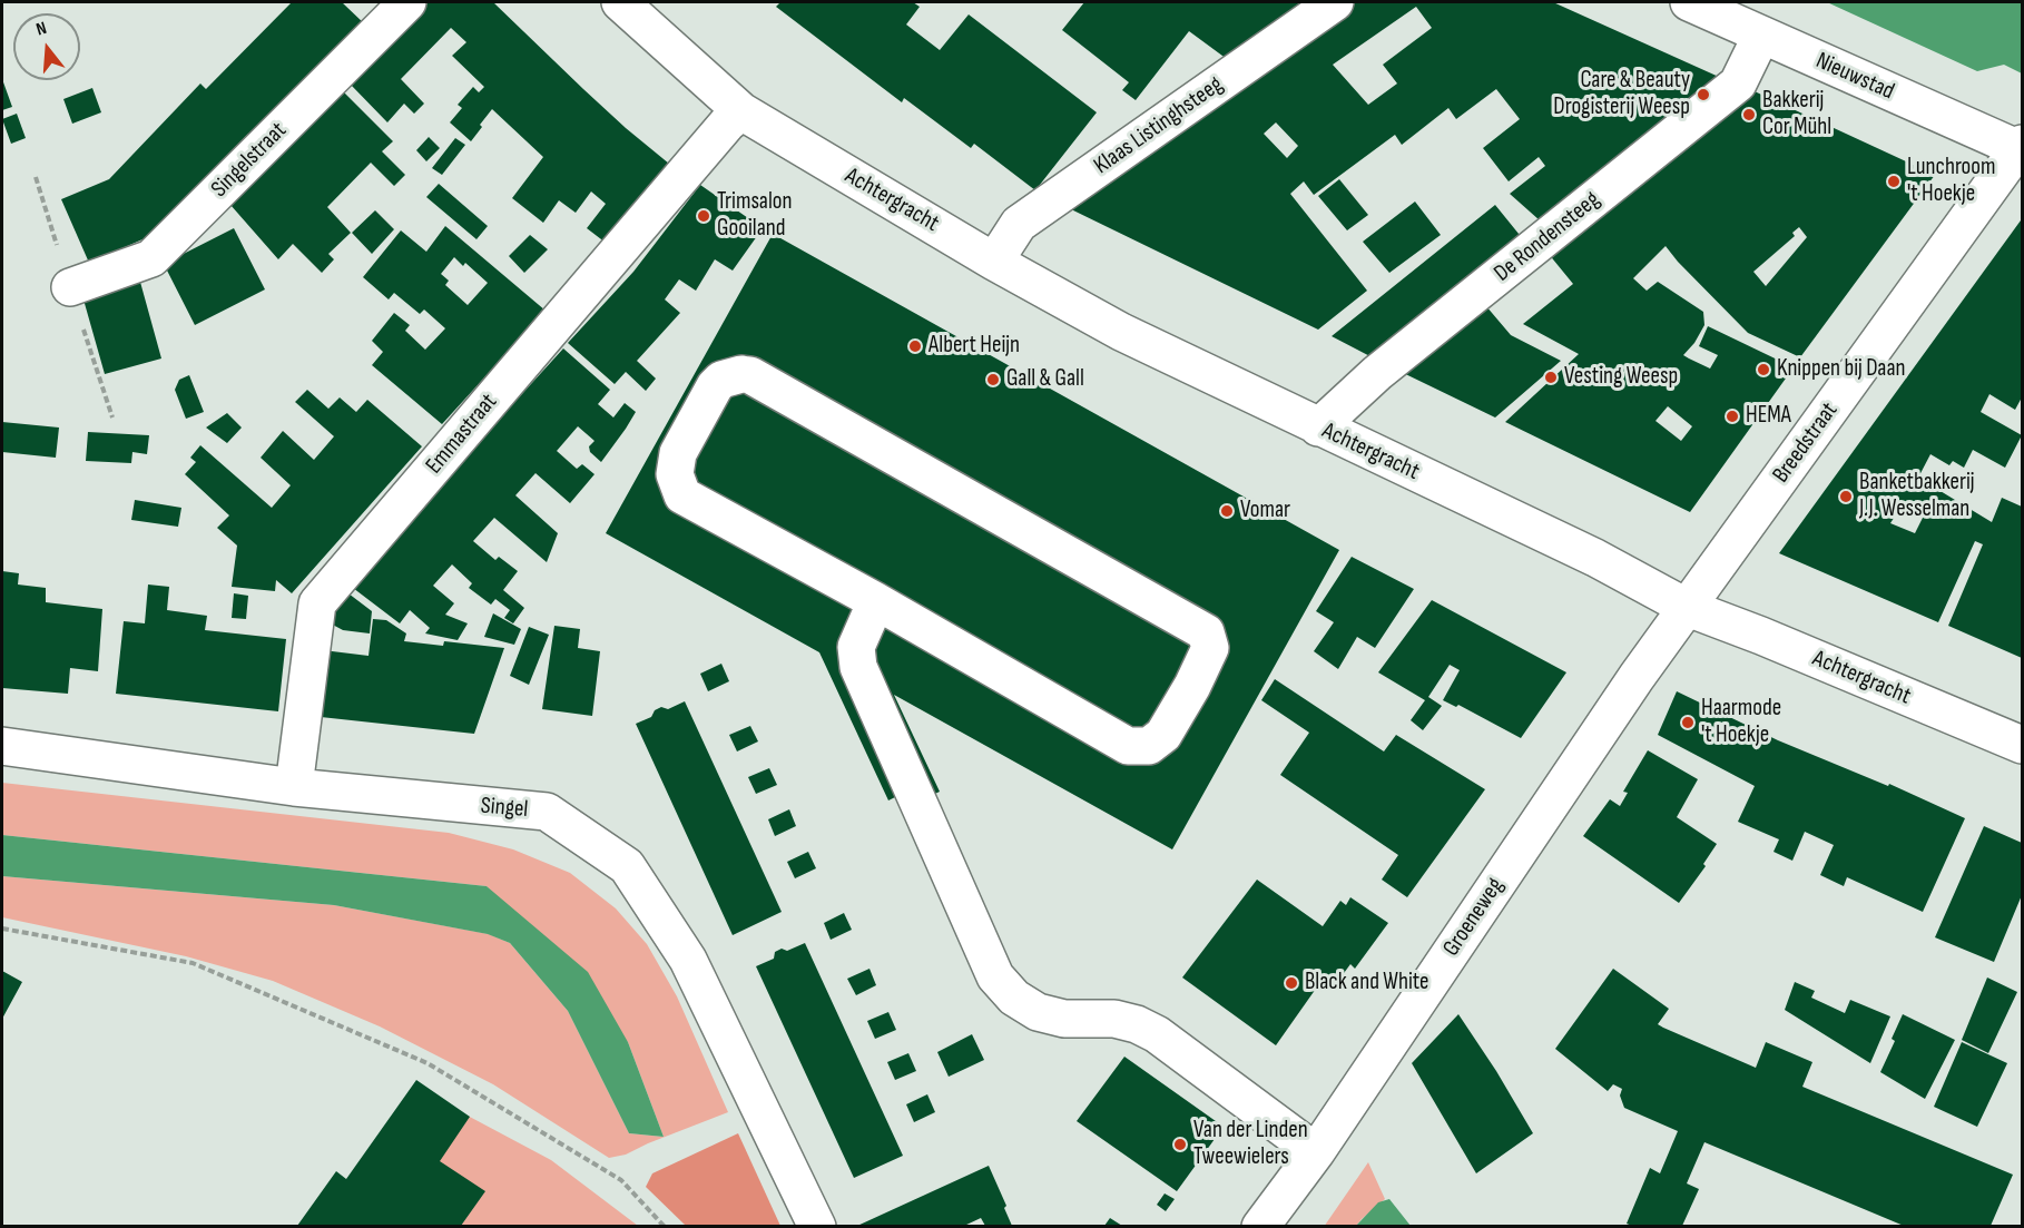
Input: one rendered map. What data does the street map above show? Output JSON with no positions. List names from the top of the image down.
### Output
{
  "streets": {
    "street": [
      "Nieuwstad",
      "Klaas Listinghsteeg",
      "Singelstraat",
      "Achtergracht",
      "De Rondensteeg",
      "Emmastraat",
      "Breedstraat",
      "Singel",
      "Groeneweg"
    ]
  },
  "crossings": [
    ["Nieuwstad", "De Rondensteeg"],
    ["Nieuwstad", "Breedstraat"],
    ["Klaas Listinghsteeg", "Achtergracht"],
    ["Achtergracht", "De Rondensteeg"],
    ["Achtergracht", "Emmastraat"],
    ["Achtergracht", "Breedstraat"],
    ["Achtergracht", "Groeneweg"],
    ["Emmastraat", "Singel"],
    ["Breedstraat", "Groeneweg"]
  ],
  "places": [
    "Care & Beauty Drogisterij Weesp",
    "Bakkerij Cor Mühl",
    "Lunchroom 't Hoekje",
    "Trimsalon Gooiland",
    "Albert Heijn",
    "Knippen bij Daan",
    "Vesting Weesp",
    "Gall & Gall",
    "HEMA",
    "Banketbakkerij J.J. Wesselman",
    "Vomar",
    "Haarmode 't Hoekje",
    "Black and White",
    "Van der Linden Tweewielers"
  ],
  "north": "top"
}
